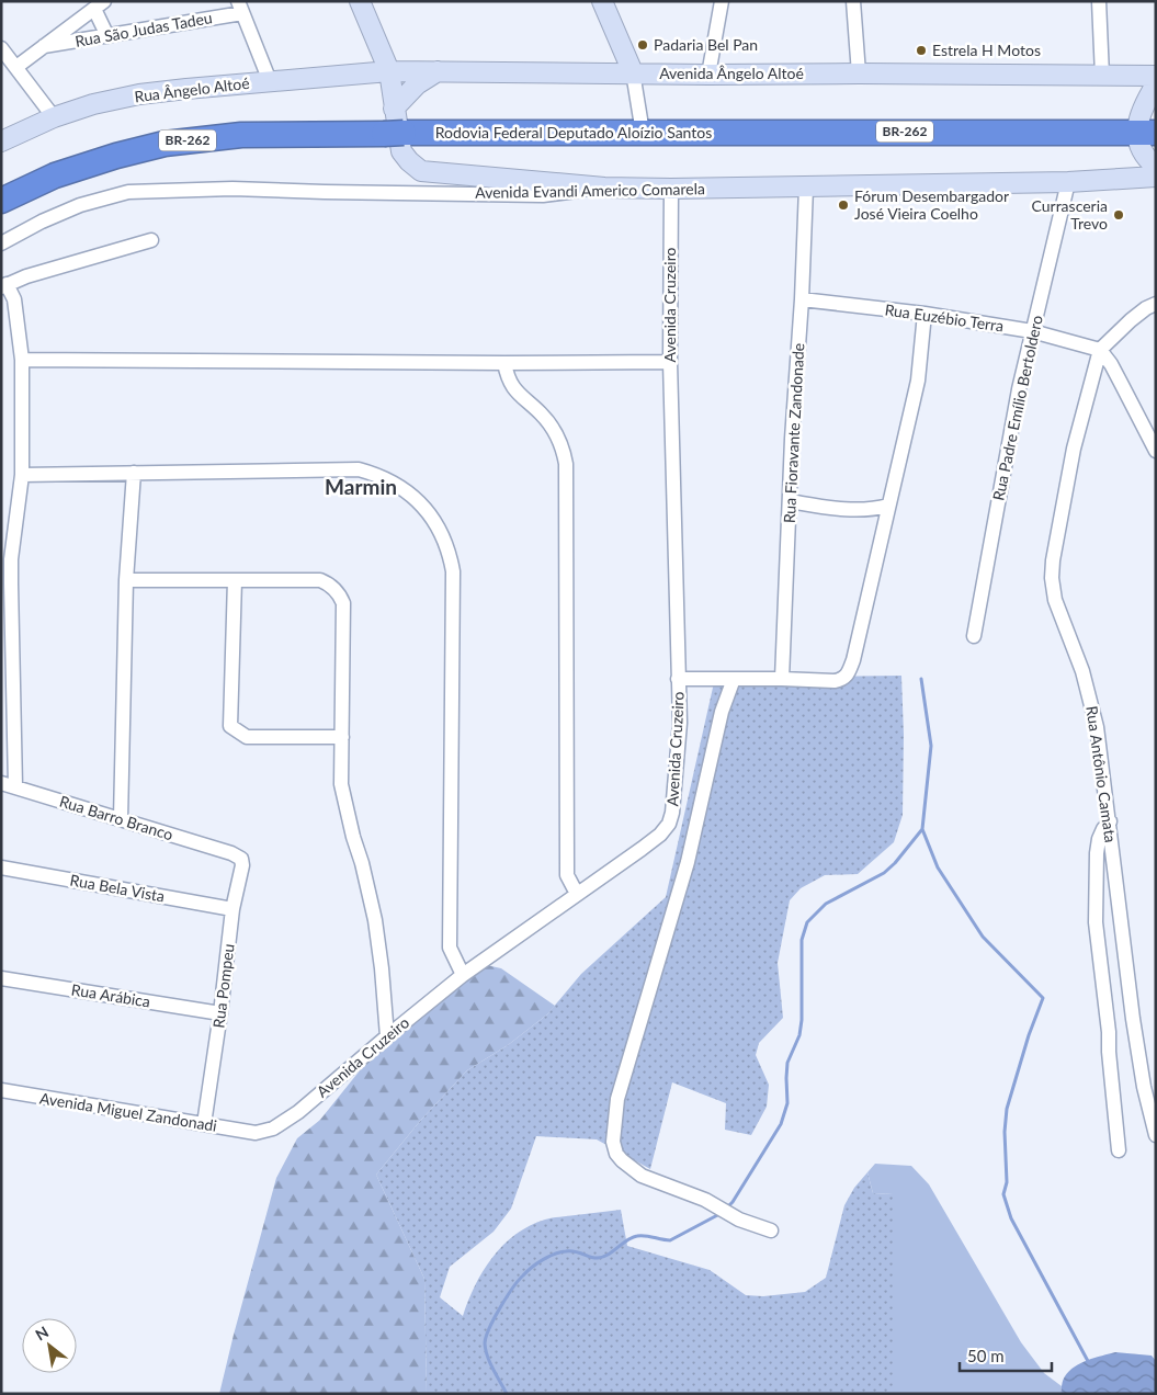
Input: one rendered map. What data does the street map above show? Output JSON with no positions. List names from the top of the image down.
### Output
{
  "streets": {
    "highway": ["BR-262", "Rodovia Federal Deputado Aloízio Santos"],
    "street": [
      "Rua São Judas Tadeu",
      "Avenida Ângelo Altoé",
      "Rua Ângelo Altoé",
      "Avenida Evandi Americo Comarela",
      "Avenida Cruzeiro",
      "Rua Euzébio Terra",
      "Rua Padre Emílio Bertoldero",
      "Rua Fioravante Zandonade",
      "Rua Antônio Camata",
      "Rua Barro Branco",
      "Rua Bela Vista",
      "Rua Pompeu",
      "Rua Arábica",
      "Avenida Miguel Zandonadi"
    ]
  },
  "crossings": [
    ["Avenida Ângelo Altoé", "Rua Ângelo Altoé"],
    ["Avenida Evandi Americo Comarela", "Avenida Cruzeiro"],
    ["Avenida Evandi Americo Comarela", "Rua Padre Emílio Bertoldero"],
    ["Avenida Evandi Americo Comarela", "Rua Fioravante Zandonade"],
    ["Avenida Cruzeiro", "Avenida Miguel Zandonadi"],
    ["Rua Euzébio Terra", "Rua Padre Emílio Bertoldero"],
    ["Rua Euzébio Terra", "Rua Fioravante Zandonade"],
    ["Rua Euzébio Terra", "Rua Antônio Camata"],
    ["Rua Barro Branco", "Rua Pompeu"],
    ["Rua Bela Vista", "Rua Pompeu"],
    ["Rua Pompeu", "Rua Arábica"],
    ["Rua Pompeu", "Avenida Miguel Zandonadi"]
  ],
  "districts": ["Marmin"],
  "places": [
    "Padaria Bel Pan",
    "Estrela H Motos",
    "Fórum Desembargador José Vieira Coelho",
    "Currasceria Trevo"
  ],
  "scale_bar": "50 m",
  "north": "top left"
}
